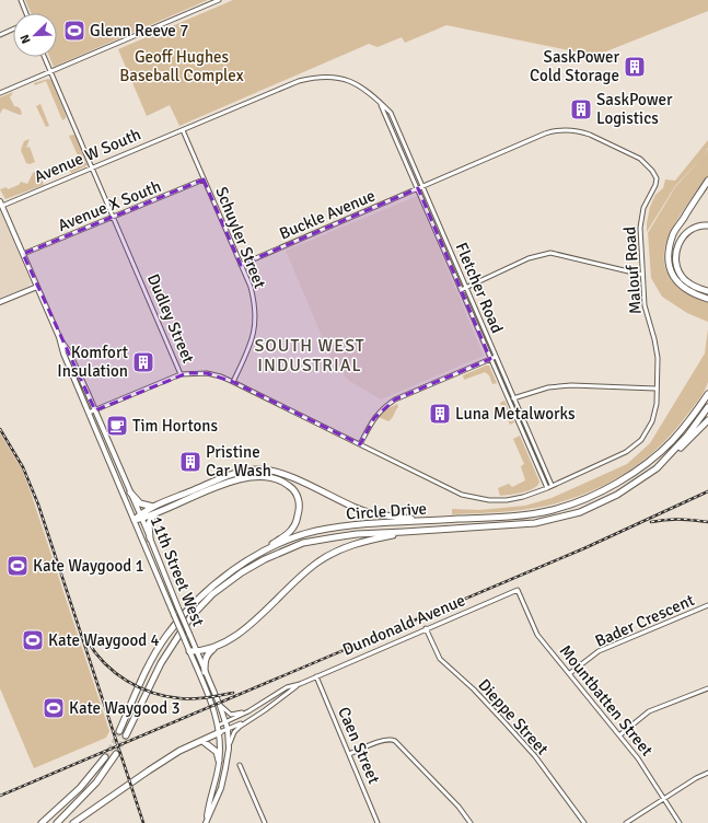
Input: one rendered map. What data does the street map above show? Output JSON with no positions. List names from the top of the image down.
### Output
{
  "streets": {
    "highway": ["Circle Drive"],
    "main road": ["11th Street West"],
    "street": [
      "Avenue W South",
      "Avenue X South",
      "Buckle Avenue",
      "Schuyler Street",
      "Malouf Road",
      "Fletcher Road",
      "Dudley Street",
      "Bader Crescent",
      "Dundonald Avenue",
      "Mountbatten Street",
      "Dieppe Street",
      "Caen Street"
    ]
  },
  "crossings": [
    ["Avenue W South", "Schuyler Street"],
    ["Avenue W South", "Fletcher Road"],
    ["Avenue W South", "Dudley Street"],
    ["Avenue W South", "11th Street West"],
    ["Avenue X South", "Schuyler Street"],
    ["Avenue X South", "Dudley Street"],
    ["Avenue X South", "11th Street West"],
    ["Buckle Avenue", "Schuyler Street"],
    ["Buckle Avenue", "Malouf Road"],
    ["Buckle Avenue", "Fletcher Road"],
    ["Schuyler Street", "Fletcher Road"],
    ["Schuyler Street", "Dudley Street"],
    ["Malouf Road", "Fletcher Road"],
    ["Malouf Road", "Dudley Street"],
    ["Fletcher Road", "Dudley Street"],
    ["11th Street West", "Dundonald Avenue"],
    ["Bader Crescent", "Mountbatten Street"],
    ["Dundonald Avenue", "Mountbatten Street"],
    ["Dundonald Avenue", "Dieppe Street"],
    ["Dundonald Avenue", "Caen Street"]
  ],
  "districts": ["SOUTH WEST INDUSTRIAL"],
  "parks": ["Geoff Hughes Baseball Complex"],
  "places": {
    "sports": [
      "Glenn Reeve 7",
      "Kate Waygood 1",
      "Kate Waygood 4",
      "Kate Waygood 3"
    ],
    "building": [
      "SaskPower Cold Storage",
      "SaskPower Logistics",
      "Komfort Insulation",
      "Luna Metalworks",
      "Pristine Car Wash"
    ],
    "cafe": ["Tim Hortons"]
  },
  "north": "bottom left"
}
